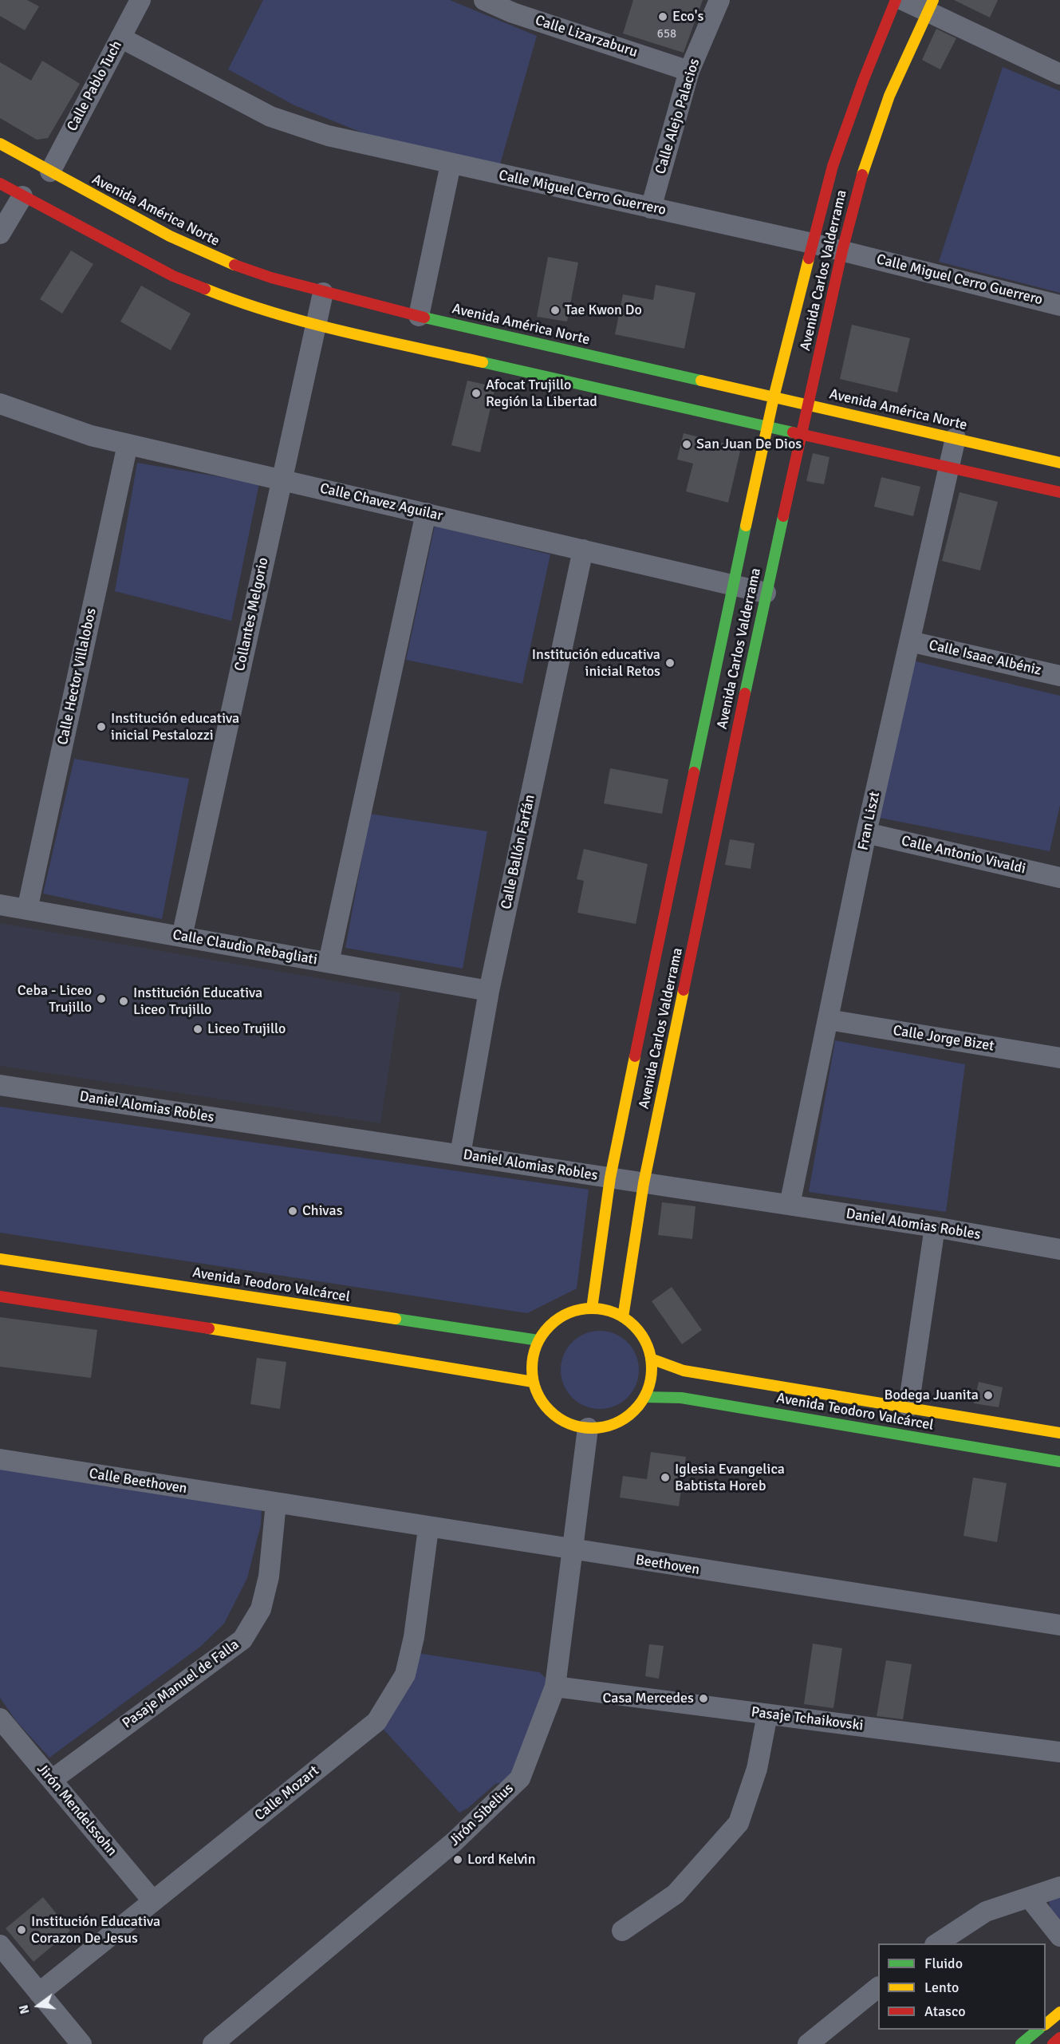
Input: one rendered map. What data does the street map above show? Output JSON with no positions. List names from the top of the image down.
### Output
{
  "streets": {
    "main road": ["Avenida América Norte", "Avenida Carlos Valderrama", "Avenida Teodoro Valcárcel"],
    "street": [
      "Calle Lizarzaburu",
      "Calle Pablo Tuch",
      "Calle Alejo Palacios",
      "Calle Miguel Cerro Guerrero",
      "Calle Chavez Aguilar",
      "Collantes Melgorio",
      "Calle Isaac Albéniz",
      "Calle Hector Villalobos",
      "Fran Liszt",
      "Calle Ballón Farfán",
      "Calle Antonio Vivaldi",
      "Calle Claudio Rebagliati",
      "Calle Jorge Bizet",
      "Daniel Alomias Robles",
      "Calle Beethoven",
      "Beethoven",
      "Pasaje Manuel de Falla",
      "Pasaje Tchaikovski",
      "Calle Mozart",
      "Jirón Mendelssohn",
      "Jirón Sibelius"
    ]
  },
  "crossings": [
    ["Calle Lizarzaburu", "Calle Alejo Palacios"],
    ["Calle Pablo Tuch", "Calle Miguel Cerro Guerrero"],
    ["Calle Pablo Tuch", "Avenida América Norte"],
    ["Calle Alejo Palacios", "Calle Miguel Cerro Guerrero"],
    ["Calle Miguel Cerro Guerrero", "Avenida Carlos Valderrama"],
    ["Avenida América Norte", "Avenida Carlos Valderrama"],
    ["Avenida América Norte", "Collantes Melgorio"],
    ["Avenida América Norte", "Fran Liszt"],
    ["Avenida Carlos Valderrama", "Calle Chavez Aguilar"],
    ["Avenida Carlos Valderrama", "Daniel Alomias Robles"],
    ["Avenida Carlos Valderrama", "Avenida Teodoro Valcárcel"],
    ["Avenida Carlos Valderrama", "Jirón Sibelius"],
    ["Calle Chavez Aguilar", "Collantes Melgorio"],
    ["Calle Chavez Aguilar", "Calle Hector Villalobos"],
    ["Calle Chavez Aguilar", "Calle Ballón Farfán"],
    ["Collantes Melgorio", "Calle Claudio Rebagliati"],
    ["Calle Isaac Albéniz", "Fran Liszt"],
    ["Calle Hector Villalobos", "Calle Claudio Rebagliati"],
    ["Fran Liszt", "Calle Antonio Vivaldi"],
    ["Fran Liszt", "Calle Jorge Bizet"],
    ["Fran Liszt", "Daniel Alomias Robles"],
    ["Calle Ballón Farfán", "Calle Claudio Rebagliati"],
    ["Calle Ballón Farfán", "Daniel Alomias Robles"],
    ["Avenida Teodoro Valcárcel", "Jirón Sibelius"],
    ["Calle Beethoven", "Beethoven"],
    ["Calle Beethoven", "Pasaje Manuel de Falla"],
    ["Beethoven", "Pasaje Manuel de Falla"],
    ["Beethoven", "Calle Mozart"],
    ["Beethoven", "Jirón Sibelius"],
    ["Pasaje Manuel de Falla", "Jirón Mendelssohn"],
    ["Pasaje Tchaikovski", "Jirón Sibelius"],
    ["Calle Mozart", "Jirón Mendelssohn"]
  ],
  "places": [
    "Eco's",
    "Tae Kwon Do",
    "Afocat Trujillo Región la Libertad",
    "San Juan De Dios",
    "Institución educativa inicial Retos",
    "Institución educativa inicial Pestalozzi",
    "Ceba - Liceo Trujillo",
    "Institución Educativa Liceo Trujillo",
    "Liceo Trujillo",
    "Chivas",
    "Bodega Juanita",
    "Iglesia Evangelica Babtista Horeb",
    "Casa Mercedes",
    "Lord Kelvin",
    "Institución Educativa Corazon De Jesus"
  ],
  "house_numbers": ["658"],
  "legend": ["Fluido", "Lento", "Atasco"],
  "north": "left"
}
